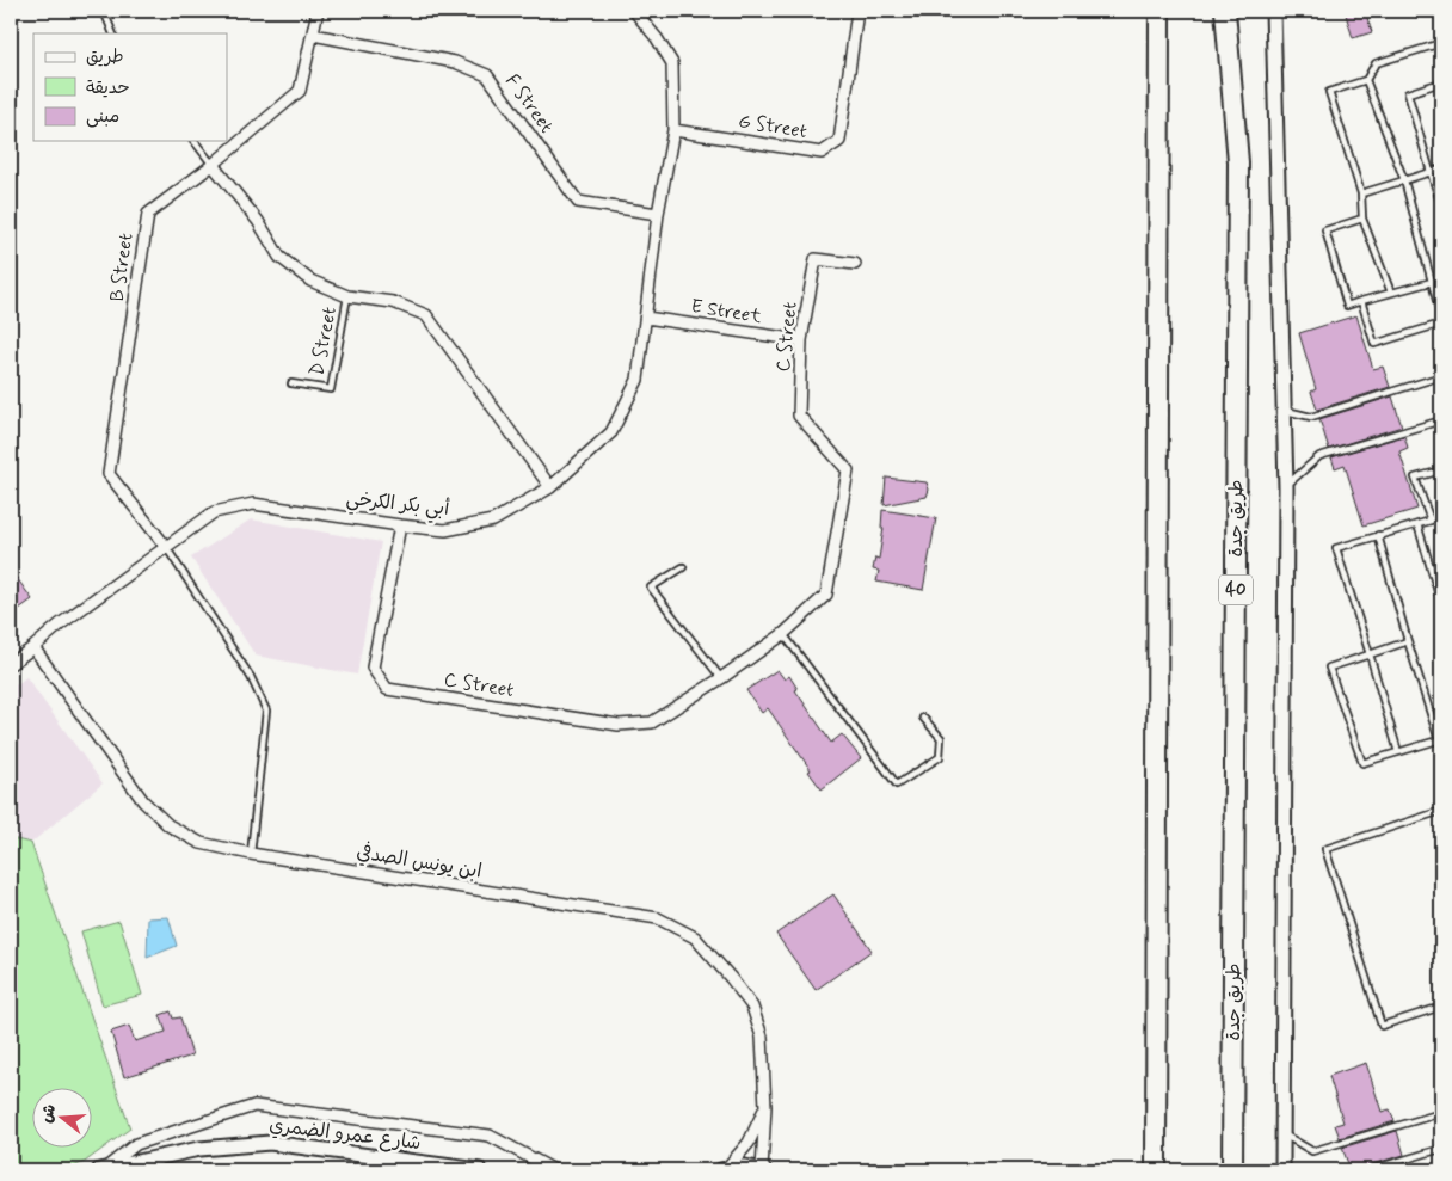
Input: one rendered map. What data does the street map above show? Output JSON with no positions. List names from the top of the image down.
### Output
{
  "streets": {
    "highway": ["طريق جدة", "40"],
    "street": [
      "F Street",
      "G Street",
      "B Street",
      "E Street",
      "C Street",
      "أبي بكر الكرخي",
      "ابن يونس الصدفي",
      "شارع عمرو الضمري"
    ],
    "lane": ["D Street"]
  },
  "crossings": [
    ["F Street", "B Street"],
    ["F Street", "أبي بكر الكرخي"],
    ["G Street", "أبي بكر الكرخي"],
    ["B Street", "أبي بكر الكرخي"],
    ["E Street", "C Street"],
    ["E Street", "أبي بكر الكرخي"],
    ["C Street", "أبي بكر الكرخي"],
    ["أبي بكر الكرخي", "ابن يونس الصدفي"]
  ],
  "legend": ["طريق", "حديقة", "مبنى"],
  "north": "left"
}
